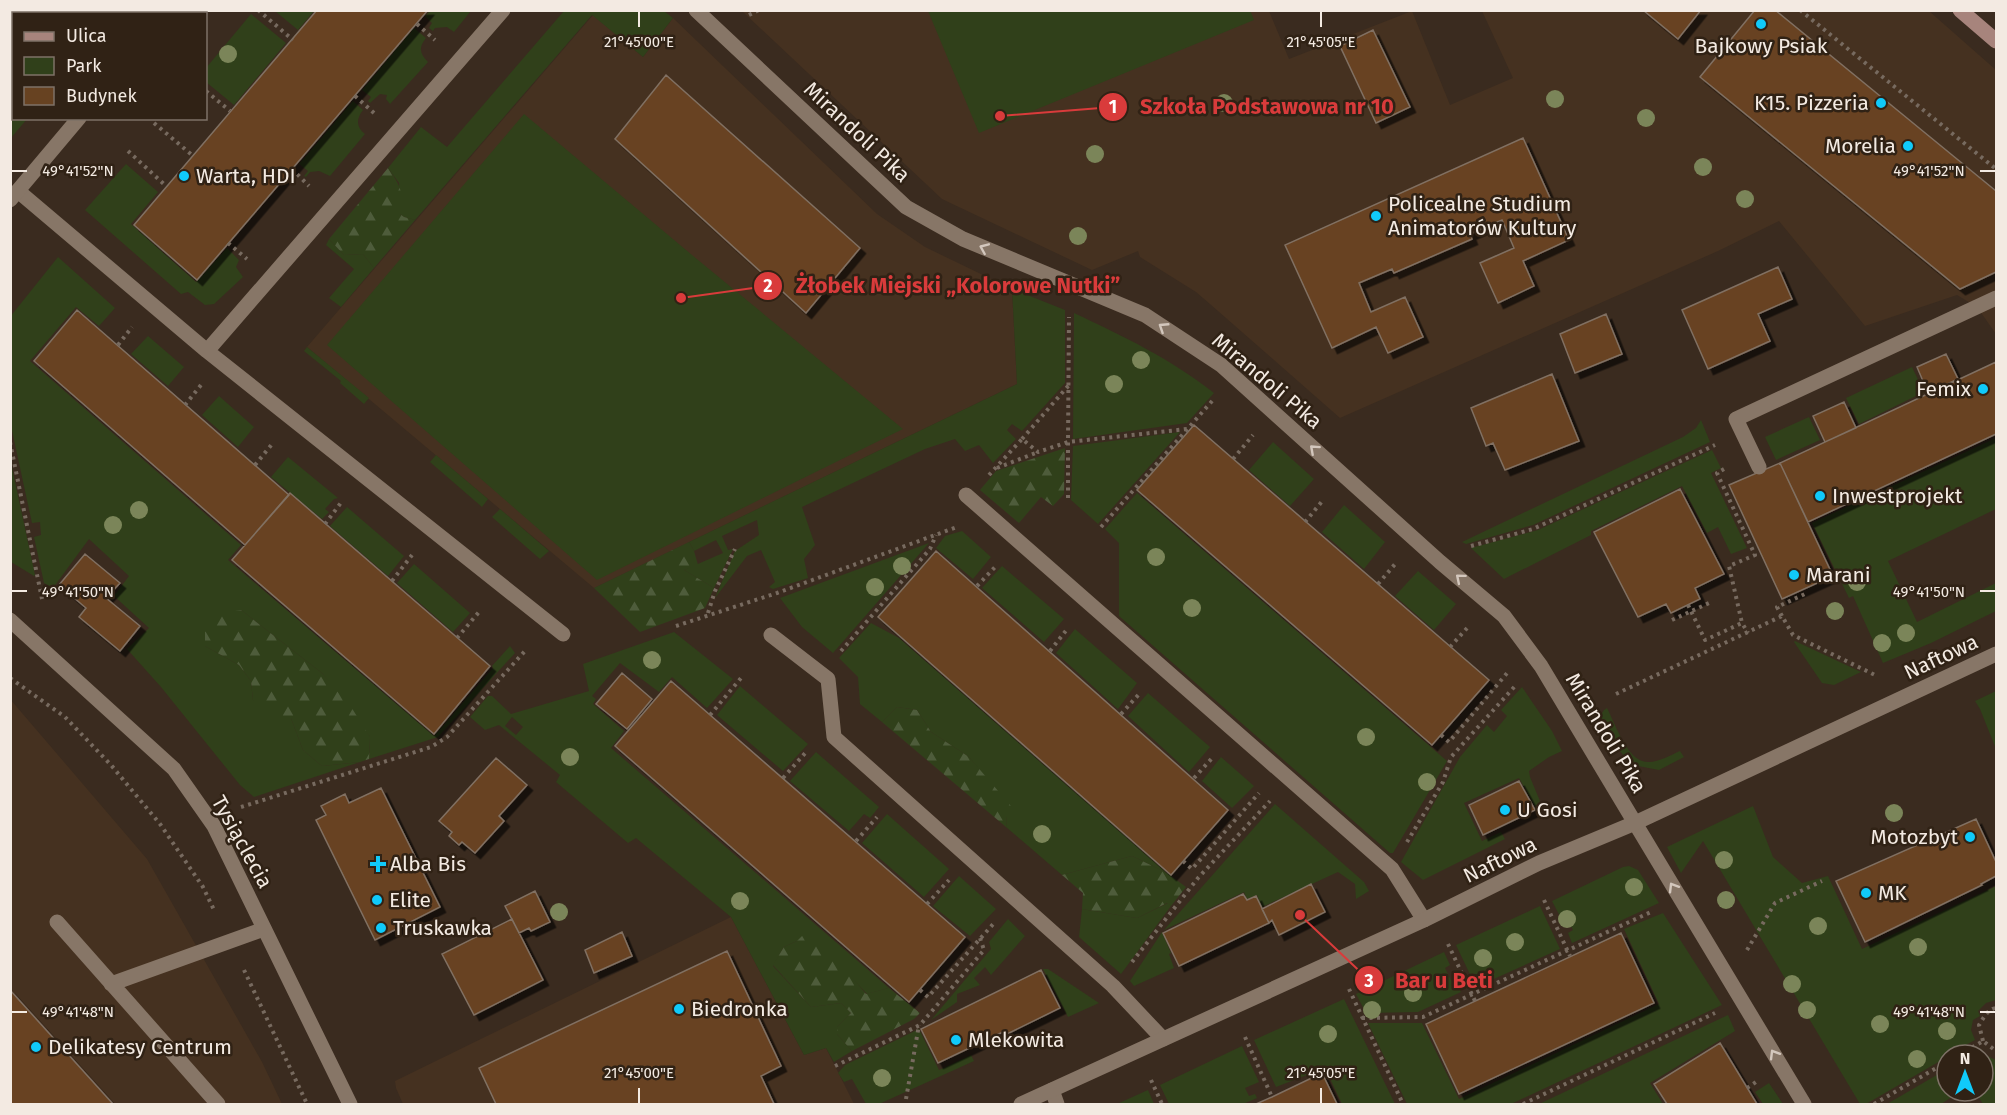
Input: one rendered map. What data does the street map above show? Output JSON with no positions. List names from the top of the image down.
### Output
{
  "streets": {
    "street": ["Mirandoli Pika", "Naftowa", "Tysiąclecia"]
  },
  "crossings": [
    ["Mirandoli Pika", "Naftowa"]
  ],
  "one_way": ["Mirandoli Pika"],
  "places": {
    "other": [
      "Bajkowy Psiak",
      "K15. Pizzeria",
      "Szkoła Podstawowa nr 10",
      "Morelia",
      "Warta, HDI",
      "Policealne Studium Animatorów Kultury",
      "Żłobek Miejski „Kolorowe Nutki”",
      "Femix",
      "Inwestprojekt",
      "Marani",
      "U Gosi",
      "Motozbyt",
      "MK",
      "Elite",
      "Bar u Beti",
      "Truskawka",
      "Biedronka",
      "Mlekowita",
      "Delikatesy Centrum"
    ],
    "health": ["Alba Bis"]
  },
  "legend": ["Ulica", "Park", "Budynek"],
  "north": "top",
  "coordinates": [
    "21°45'00\"E",
    "21°45'05\"E",
    "49°41'52\"N",
    "49°41'50\"N",
    "49°41'48\"N"
  ]
}
